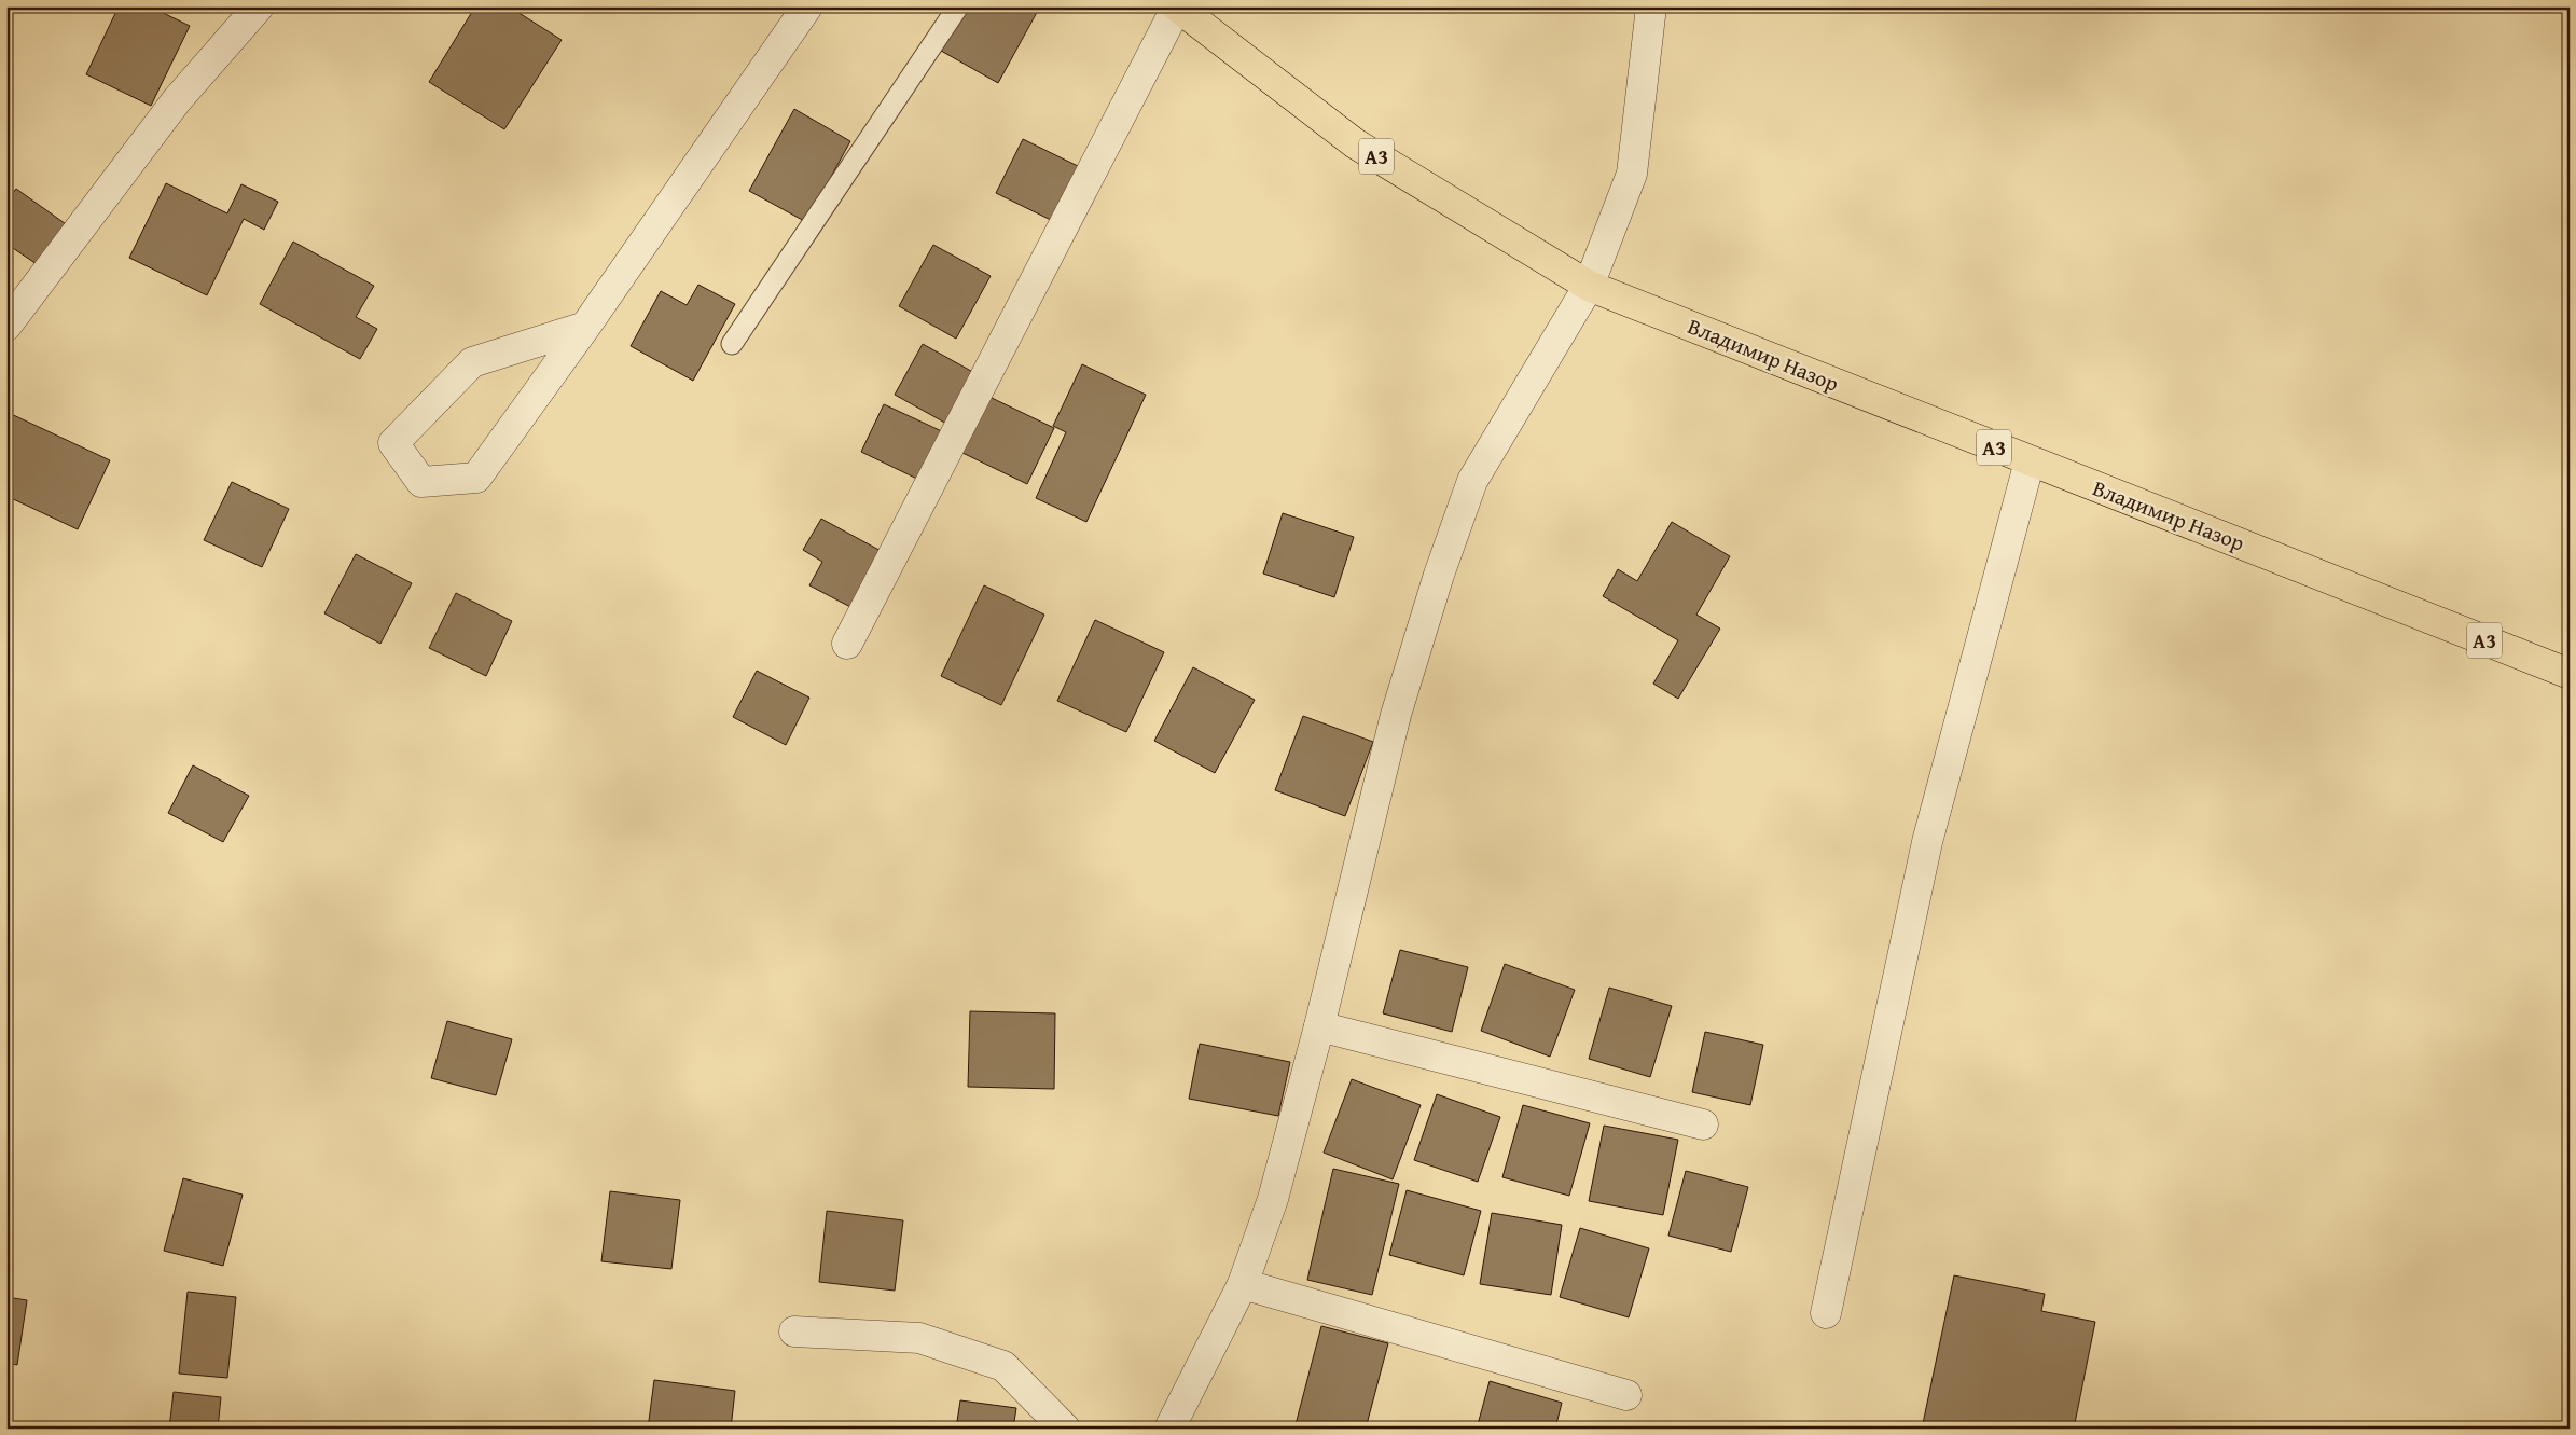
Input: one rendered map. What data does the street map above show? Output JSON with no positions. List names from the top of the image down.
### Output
{
  "streets": {
    "main road": ["A3", "Владимир Назор"]
  }
}
